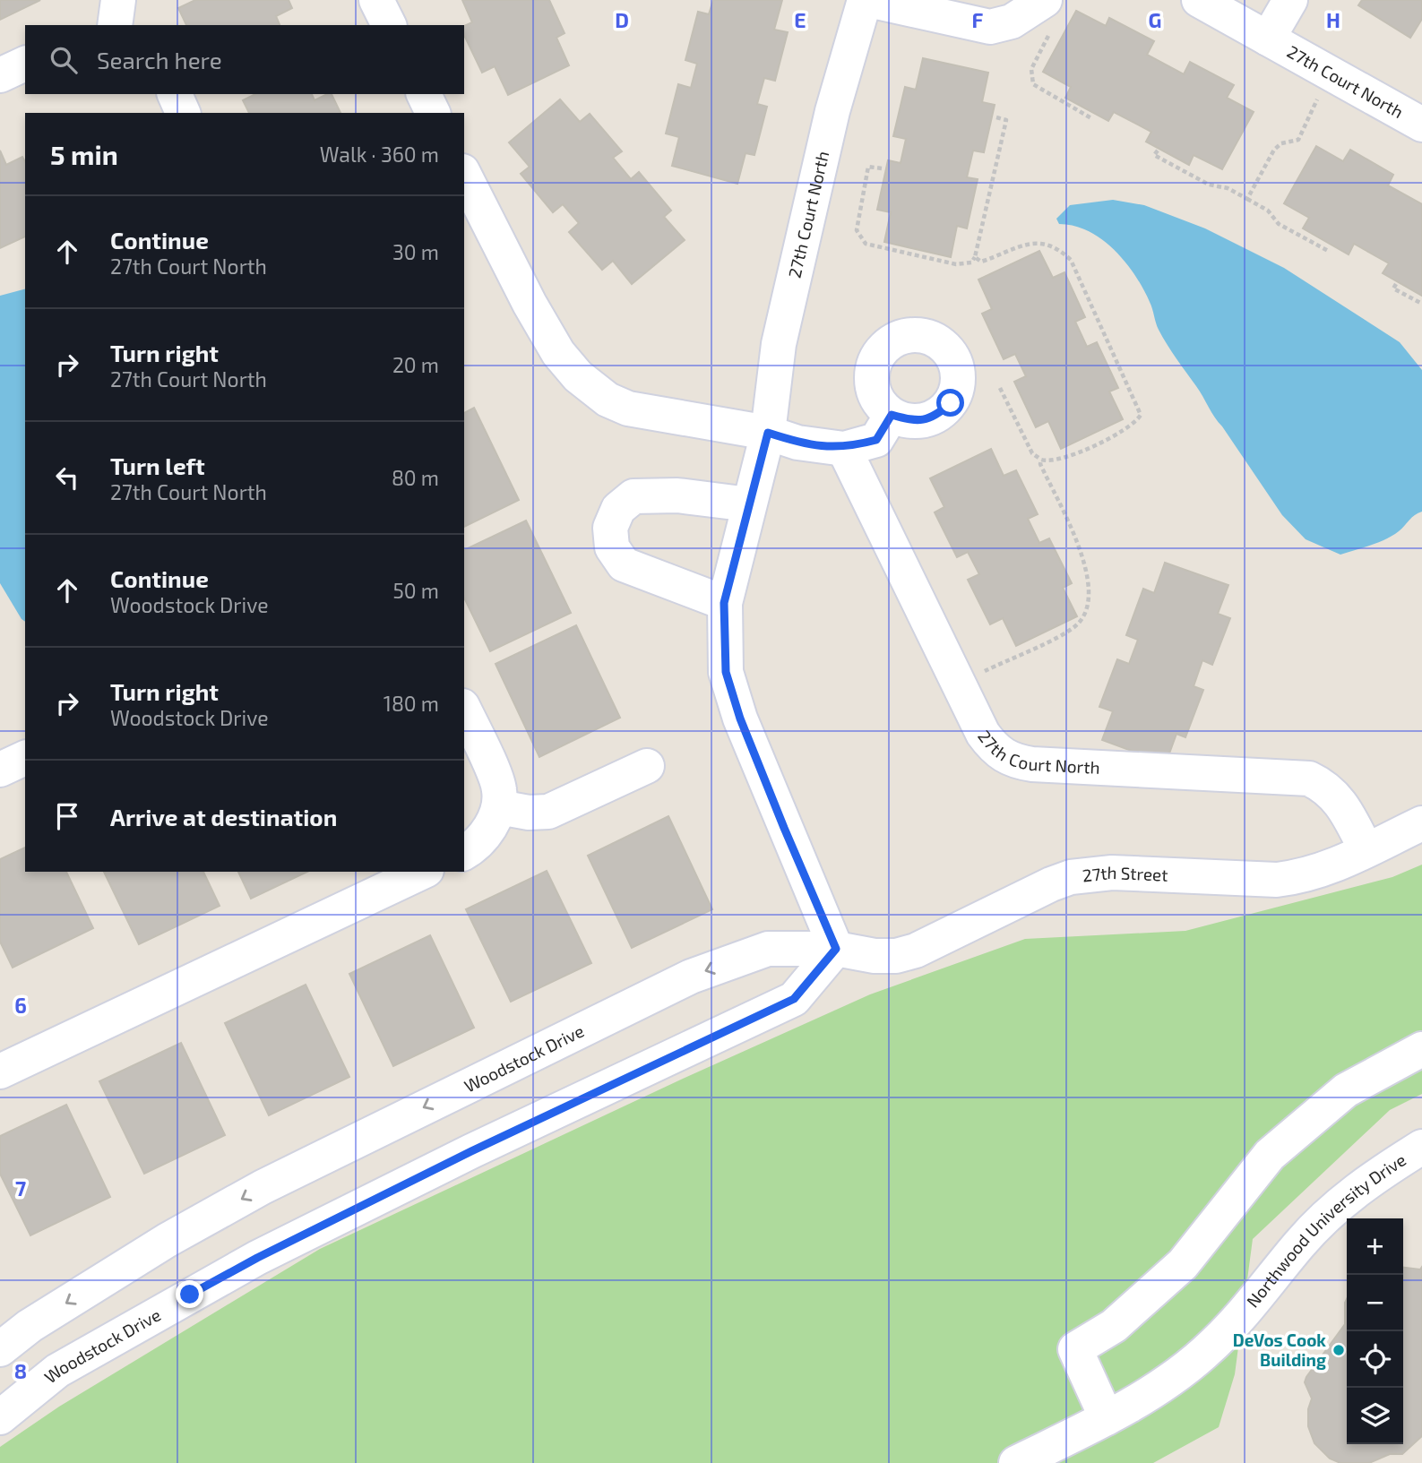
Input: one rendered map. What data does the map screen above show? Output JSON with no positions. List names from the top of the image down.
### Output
{
  "streets": {
    "street": [
      "27th Court North",
      "27th Street",
      "Woodstock Drive",
      "Northwood University Drive"
    ]
  },
  "crossings": [
    ["27th Court North", "27th Street"],
    ["27th Court North", "Woodstock Drive"],
    ["27th Street", "Woodstock Drive"]
  ],
  "places": ["DeVos Cook Building"],
  "page": {
    "search": "Search here",
    "heading": ["5 min", "Walk · 360 m"],
    "list": [
      ["Continue", "27th Court North", "30 m"],
      ["Turn right", "27th Court North", "20 m"],
      ["Turn left", "27th Court North", "80 m"],
      ["Continue", "Woodstock Drive", "50 m"],
      ["Turn right", "Woodstock Drive", "180 m"],
      "Arrive at destination"
    ],
    "map_buttons": ["+", "−"]
  },
  "grid": {
    "columns": [
      "D",
      "E",
      "F",
      "G",
      "H"
    ],
    "rows": ["6", "7", "8"]
  }
}
